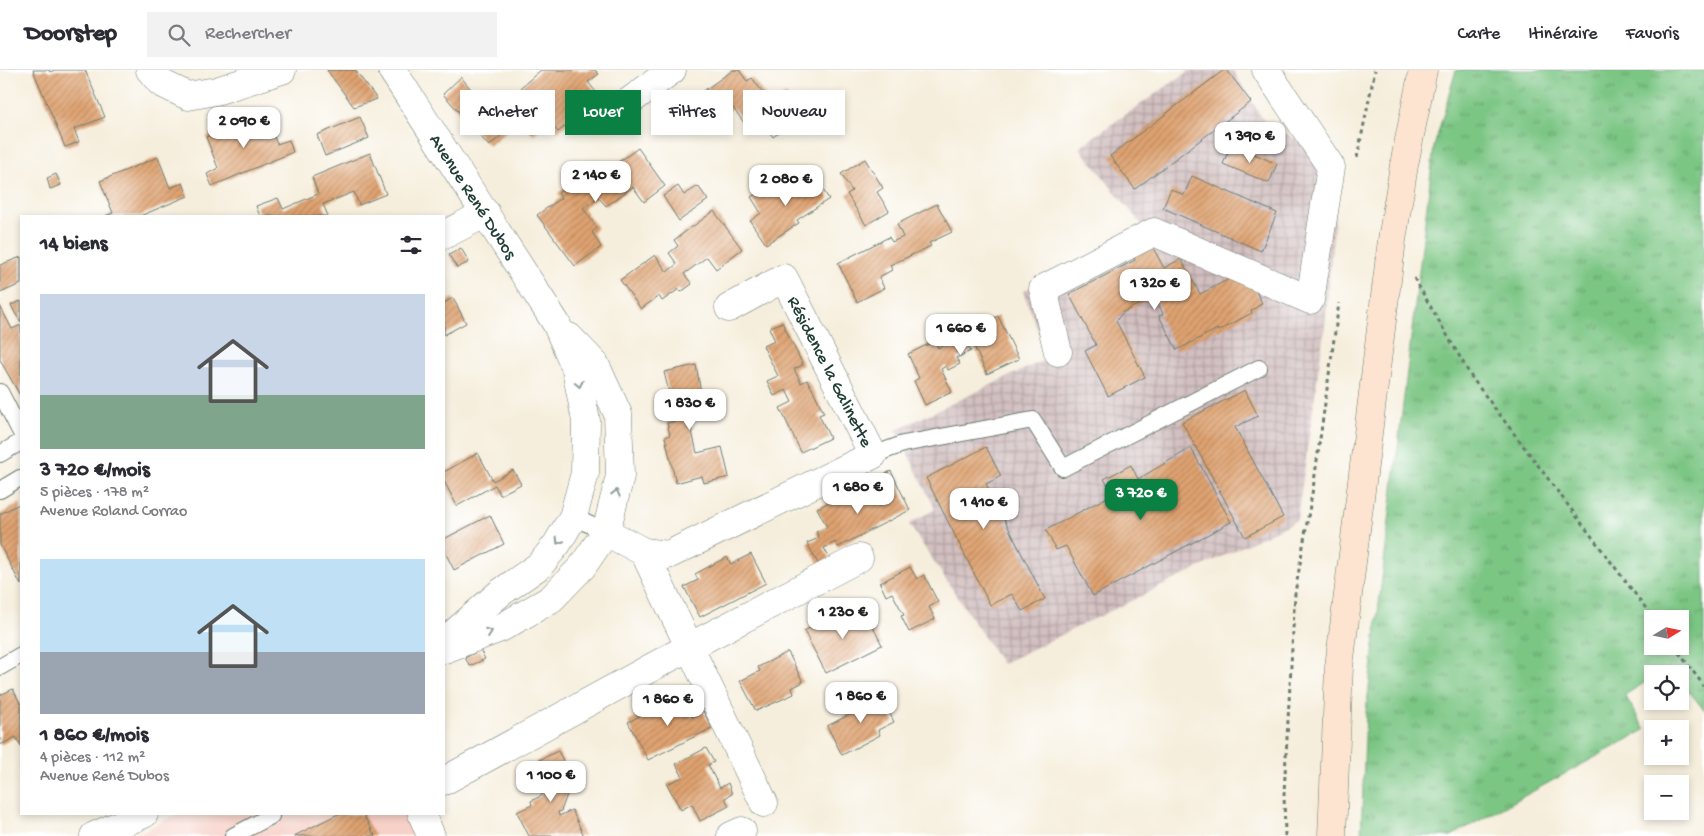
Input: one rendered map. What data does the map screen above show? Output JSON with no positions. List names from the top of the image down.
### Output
{
  "streets": {
    "street": ["Avenue René Dubos", "Résidence la Galinette"]
  },
  "north": "right",
  "page": {
    "header": "Doorstep",
    "search": "Rechercher",
    "nav": ["Carte", "Itinéraire", "Favoris"],
    "chip": [
      "Acheter",
      "Louer",
      "Filtres",
      "Nouveau"
    ],
    "price": [
      "2 090 €",
      "1 390 €",
      "2 140 €",
      "2 080 €",
      "1 320 €",
      "1 660 €",
      "1 830 €",
      "1 680 €",
      "3 720 €",
      "1 410 €",
      "1 230 €",
      "1 860 €",
      "1 860 €",
      "1 100 €"
    ],
    "heading": "14 biens",
    "list": [
      {
        "name": "3 720 €/mois",
        "note": "5 pièces · 178 m² · Avenue Roland Corrao"
      },
      {
        "name": "1 860 €/mois",
        "note": "4 pièces · 112 m² · Avenue René Dubos"
      }
    ],
    "map_buttons": ["+", "−"]
  }
}
